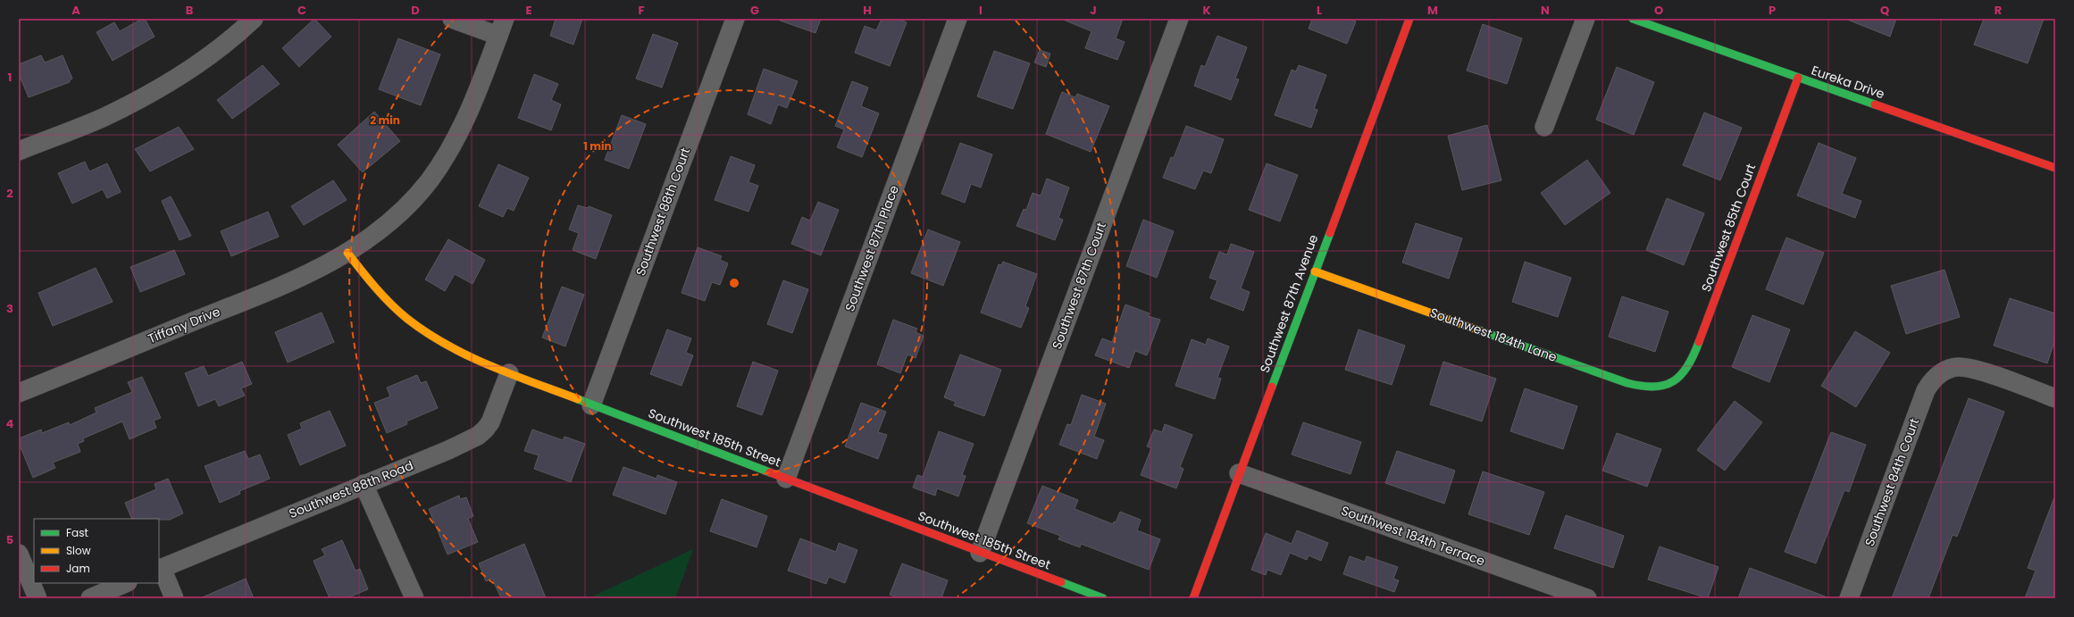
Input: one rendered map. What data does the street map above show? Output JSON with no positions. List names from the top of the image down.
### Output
{
  "streets": {
    "street": [
      "Eureka Drive",
      "Southwest 88th Court",
      "Southwest 85th Court",
      "Southwest 87th Place",
      "Southwest 87th Court",
      "Southwest 87th Avenue",
      "Tiffany Drive",
      "Southwest 184th Lane",
      "Southwest 185th Street",
      "Southwest 84th Court",
      "Southwest 88th Road",
      "Southwest 184th Terrace"
    ]
  },
  "crossings": [
    ["Eureka Drive", "Southwest 85th Court"],
    ["Southwest 88th Court", "Southwest 185th Street"],
    ["Southwest 85th Court", "Southwest 184th Lane"],
    ["Southwest 87th Place", "Southwest 185th Street"],
    ["Southwest 87th Court", "Southwest 185th Street"],
    ["Southwest 87th Avenue", "Southwest 184th Lane"],
    ["Southwest 87th Avenue", "Southwest 184th Terrace"],
    ["Tiffany Drive", "Southwest 185th Street"],
    ["Southwest 185th Street", "Southwest 88th Road"]
  ],
  "legend": ["Fast", "Slow", "Jam"],
  "grid": {
    "columns": [
      "A",
      "B",
      "C",
      "D",
      "E",
      "F",
      "G",
      "H",
      "I",
      "J",
      "K",
      "L",
      "M",
      "N",
      "O",
      "P",
      "Q",
      "R"
    ],
    "rows": [
      "1",
      "2",
      "3",
      "4",
      "5"
    ]
  },
  "rings": ["2 min", "1 min"]
}
